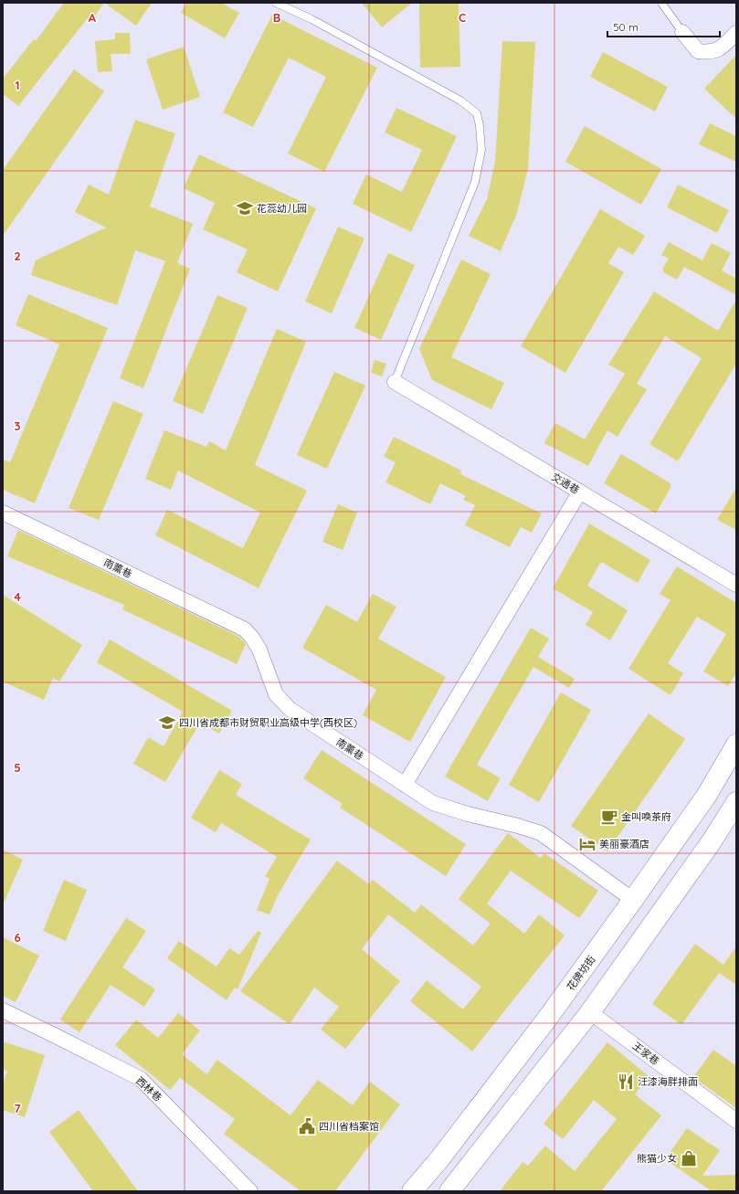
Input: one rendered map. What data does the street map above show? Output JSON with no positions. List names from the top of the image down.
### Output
{
  "streets": {
    "main road": ["花牌坊街"],
    "street": [
      "交通巷",
      "南薰巷",
      "王家巷",
      "西林巷"
    ]
  },
  "crossings": [
    ["南薰巷", "花牌坊街"]
  ],
  "places": {
    "school or university": ["花蕊幼儿园", "四川省成都市财贸职业高级中学(西校区)"],
    "cafe": ["金叫唤茶府"],
    "hotel": ["美丽豪酒店"],
    "restaurant": ["汪漆海胖排面"],
    "public building": ["四川省档案馆"],
    "shop": ["熊猫少女"]
  },
  "scale_bar": "50 m",
  "grid": {
    "columns": ["A", "B", "C"],
    "rows": [
      "1",
      "2",
      "3",
      "4",
      "5",
      "6",
      "7"
    ]
  }
}
